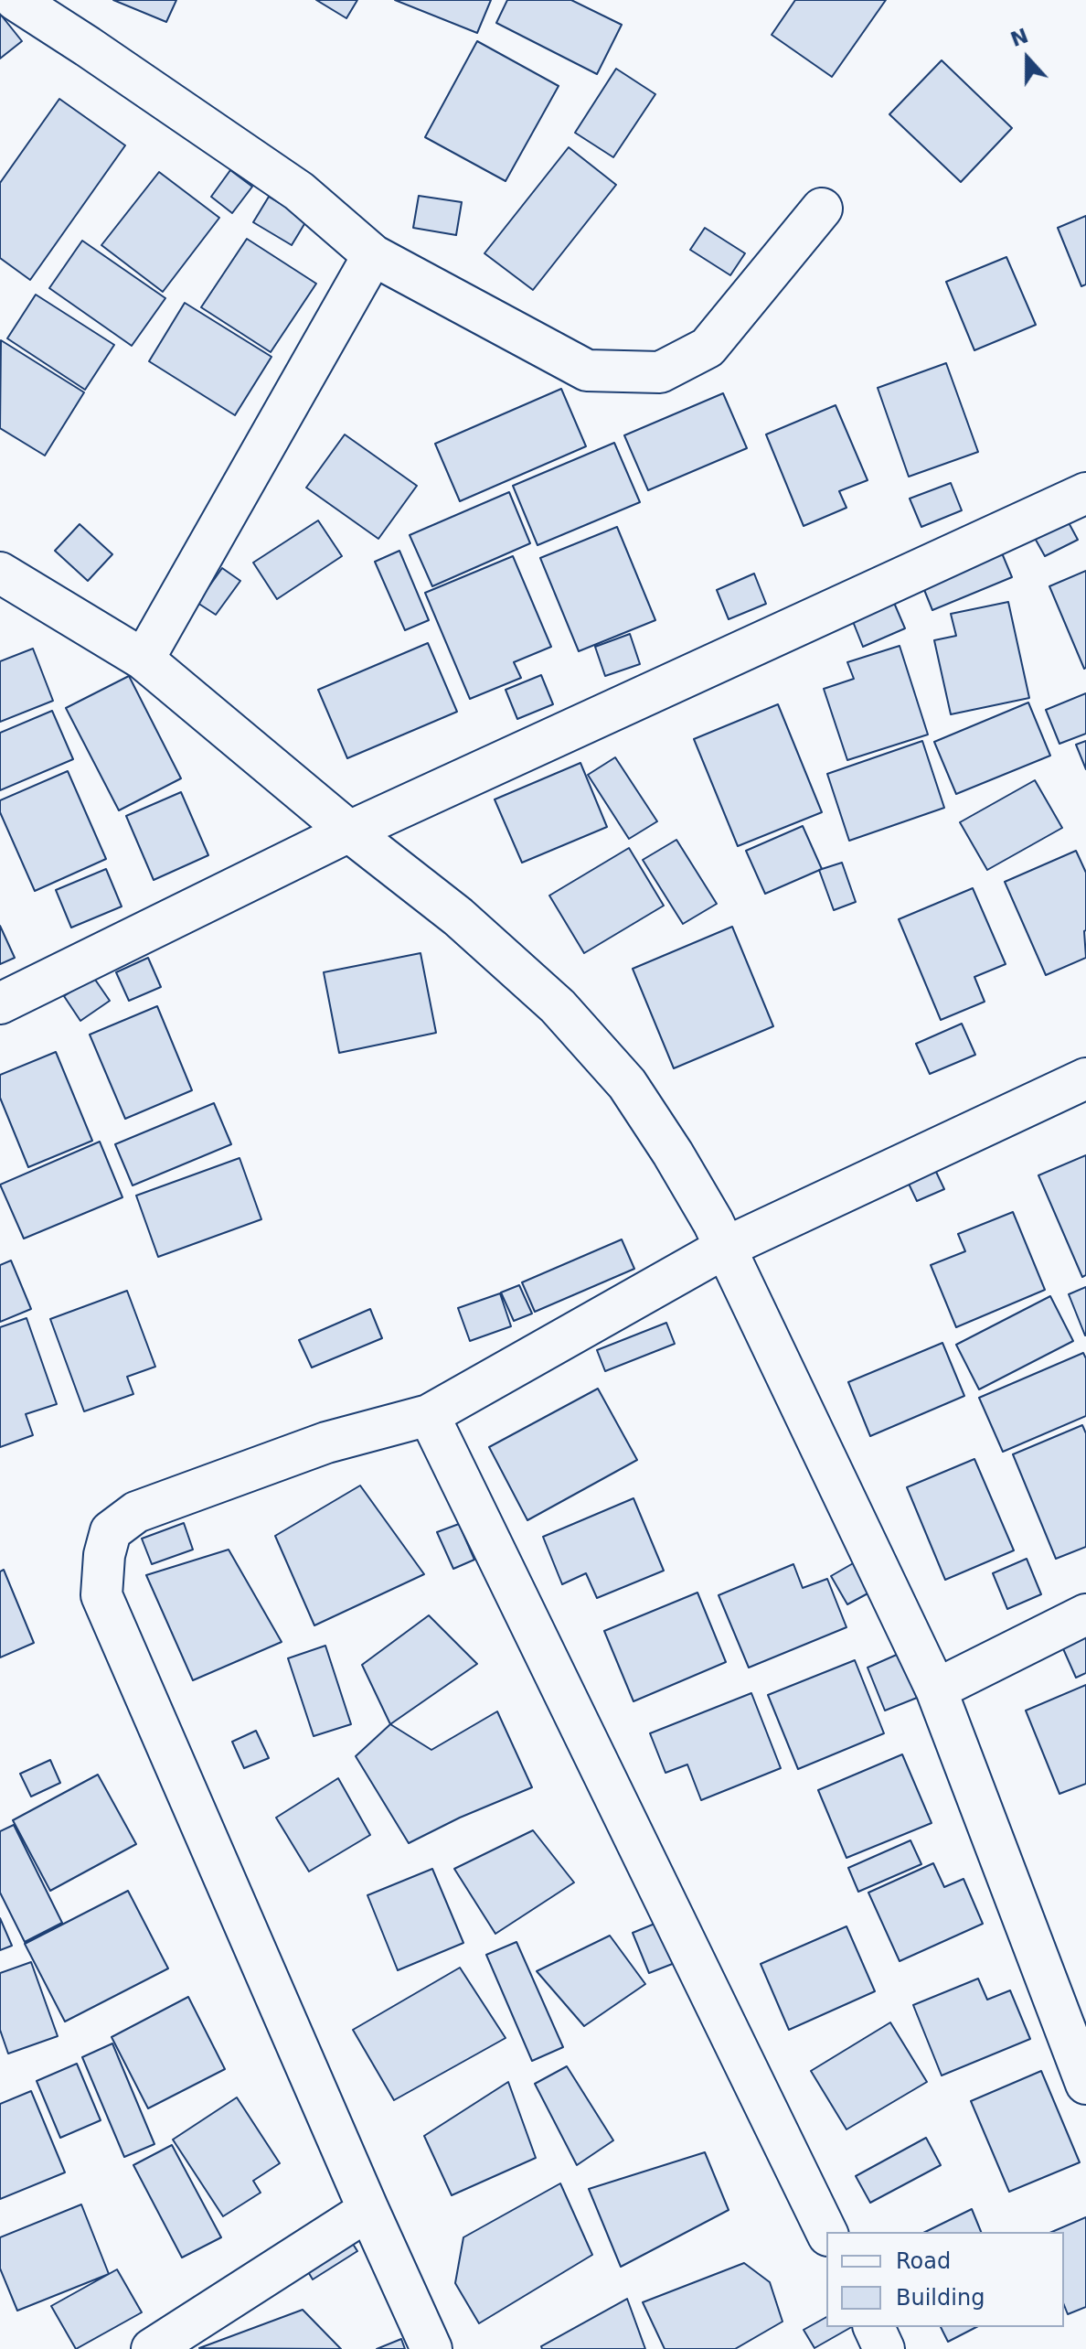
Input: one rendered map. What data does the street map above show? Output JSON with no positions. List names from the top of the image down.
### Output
{
  "legend": ["Road", "Building"],
  "north": "top"
}
